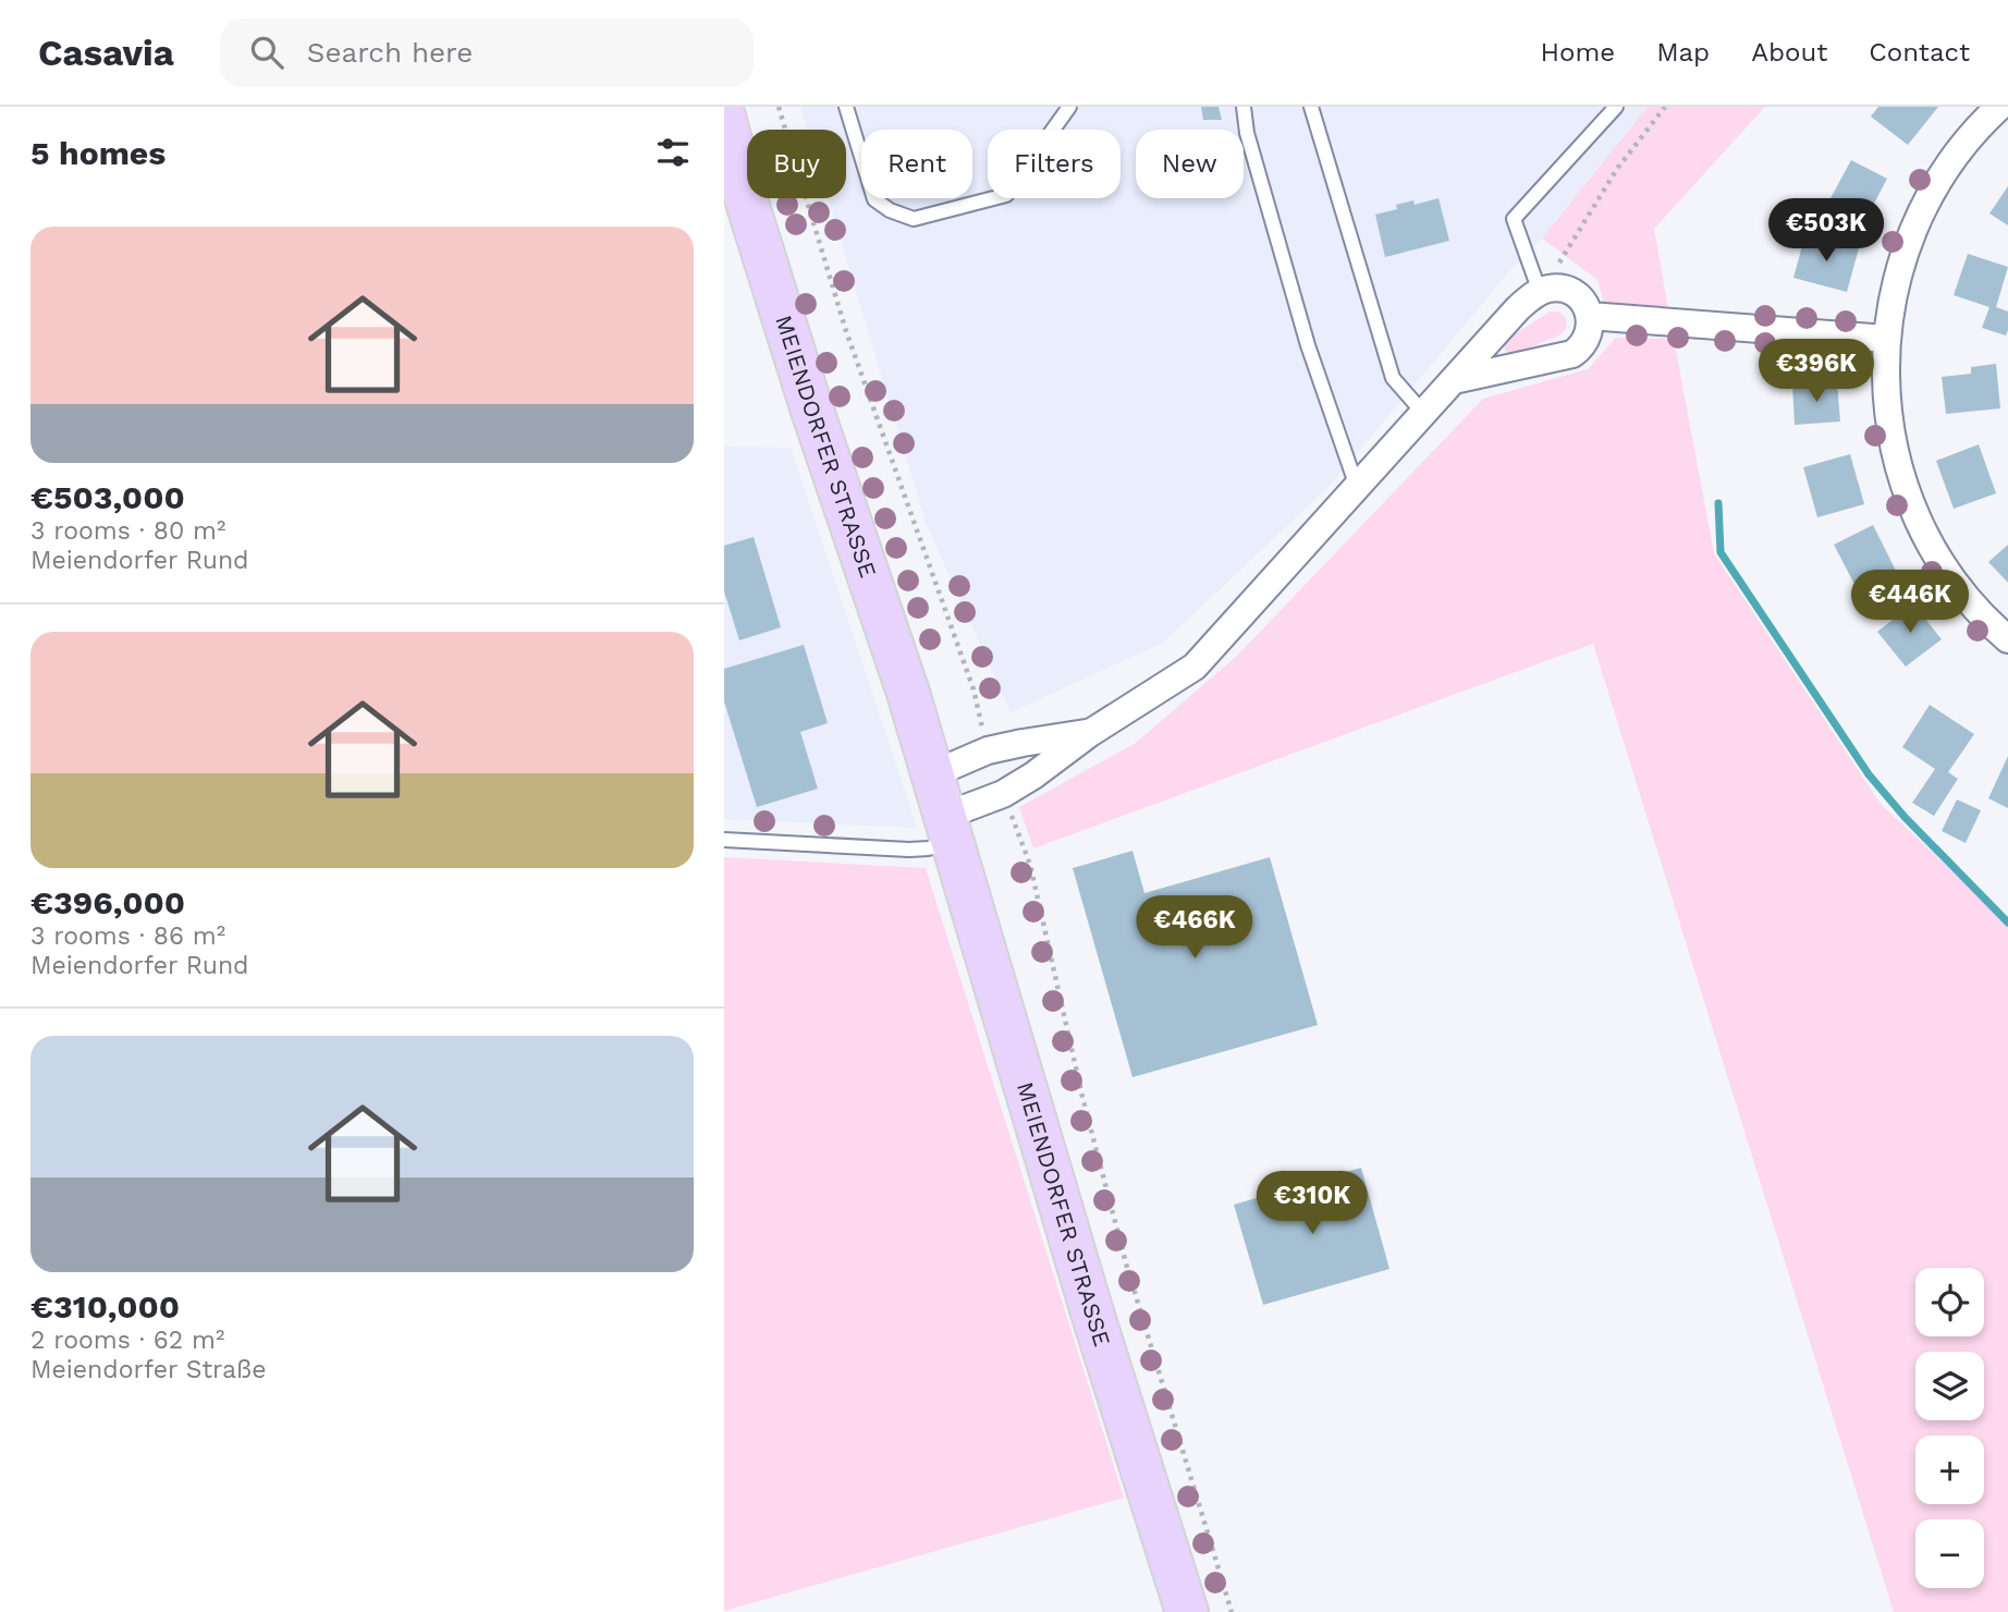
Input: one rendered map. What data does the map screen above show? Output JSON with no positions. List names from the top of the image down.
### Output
{
  "streets": {
    "main road": ["MEIENDORFER STRASSE"]
  },
  "page": {
    "header": "Casavia",
    "search": "Search here",
    "nav": [
      "Home",
      "Map",
      "About",
      "Contact"
    ],
    "heading": "5 homes",
    "chip": [
      "Buy",
      "Rent",
      "Filters",
      "New"
    ],
    "list": [
      {
        "name": "€503,000",
        "note": "3 rooms · 80 m² · Meiendorfer Rund"
      },
      {
        "name": "€396,000",
        "note": "3 rooms · 86 m² · Meiendorfer Rund"
      },
      {
        "name": "€310,000",
        "note": "2 rooms · 62 m² · Meiendorfer Straße"
      }
    ],
    "price": [
      "€503K",
      "€396K",
      "€446K",
      "€466K",
      "€310K"
    ],
    "map_buttons": ["+", "−"]
  }
}
